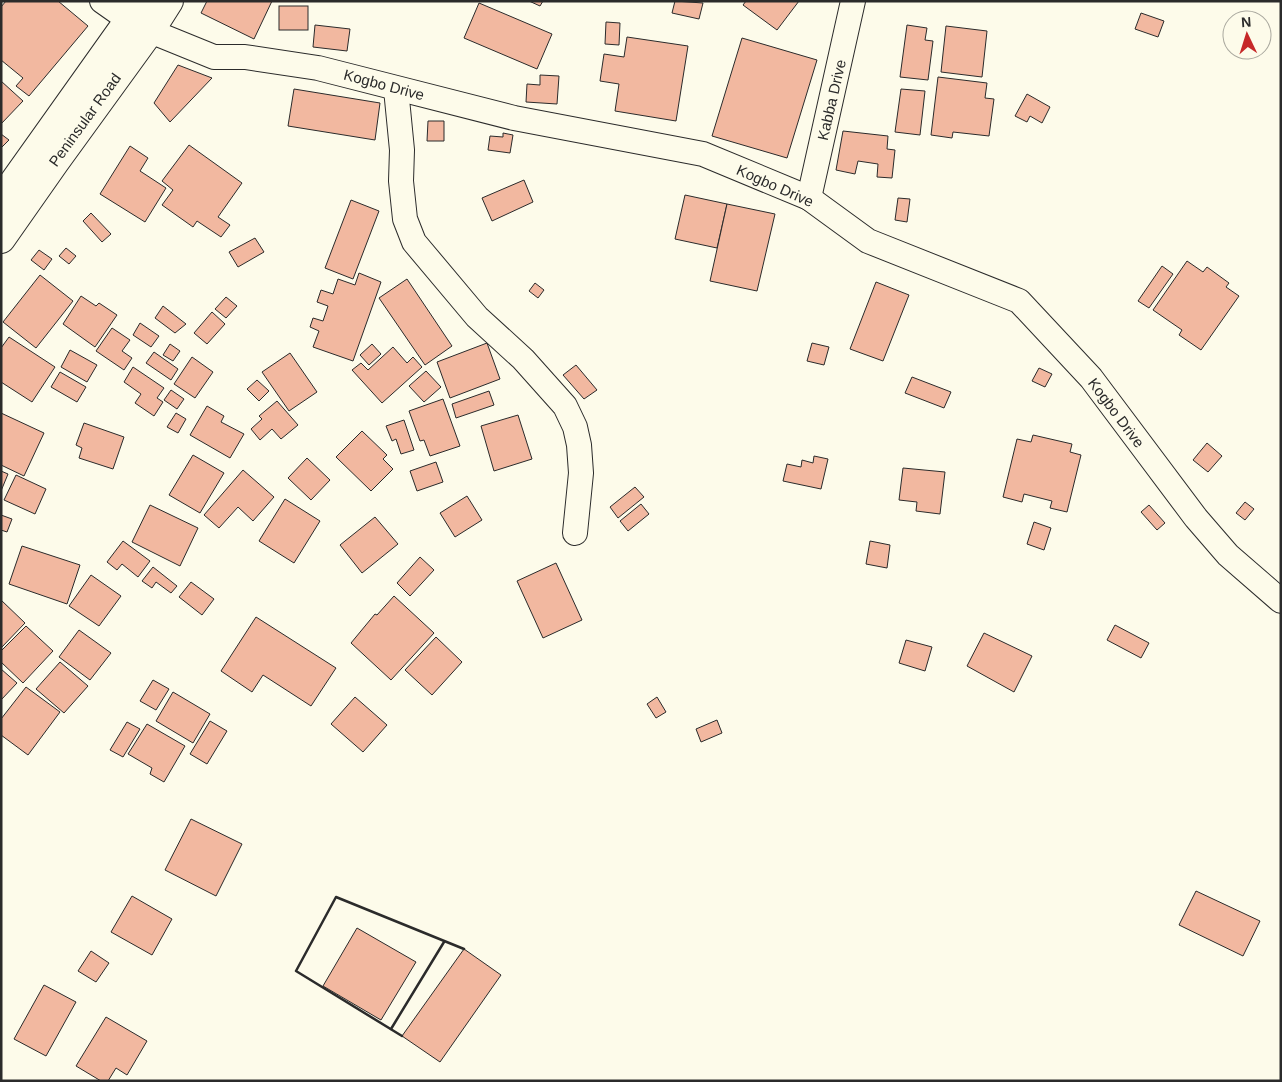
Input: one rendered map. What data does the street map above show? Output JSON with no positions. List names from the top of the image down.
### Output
{
  "streets": {
    "main road": ["Peninsular Road"],
    "street": ["Kogbo Drive", "Kabba Drive"]
  },
  "crossings": [
    ["Kogbo Drive", "Kabba Drive"],
    ["Kogbo Drive", "Peninsular Road"]
  ],
  "north": "top"
}
